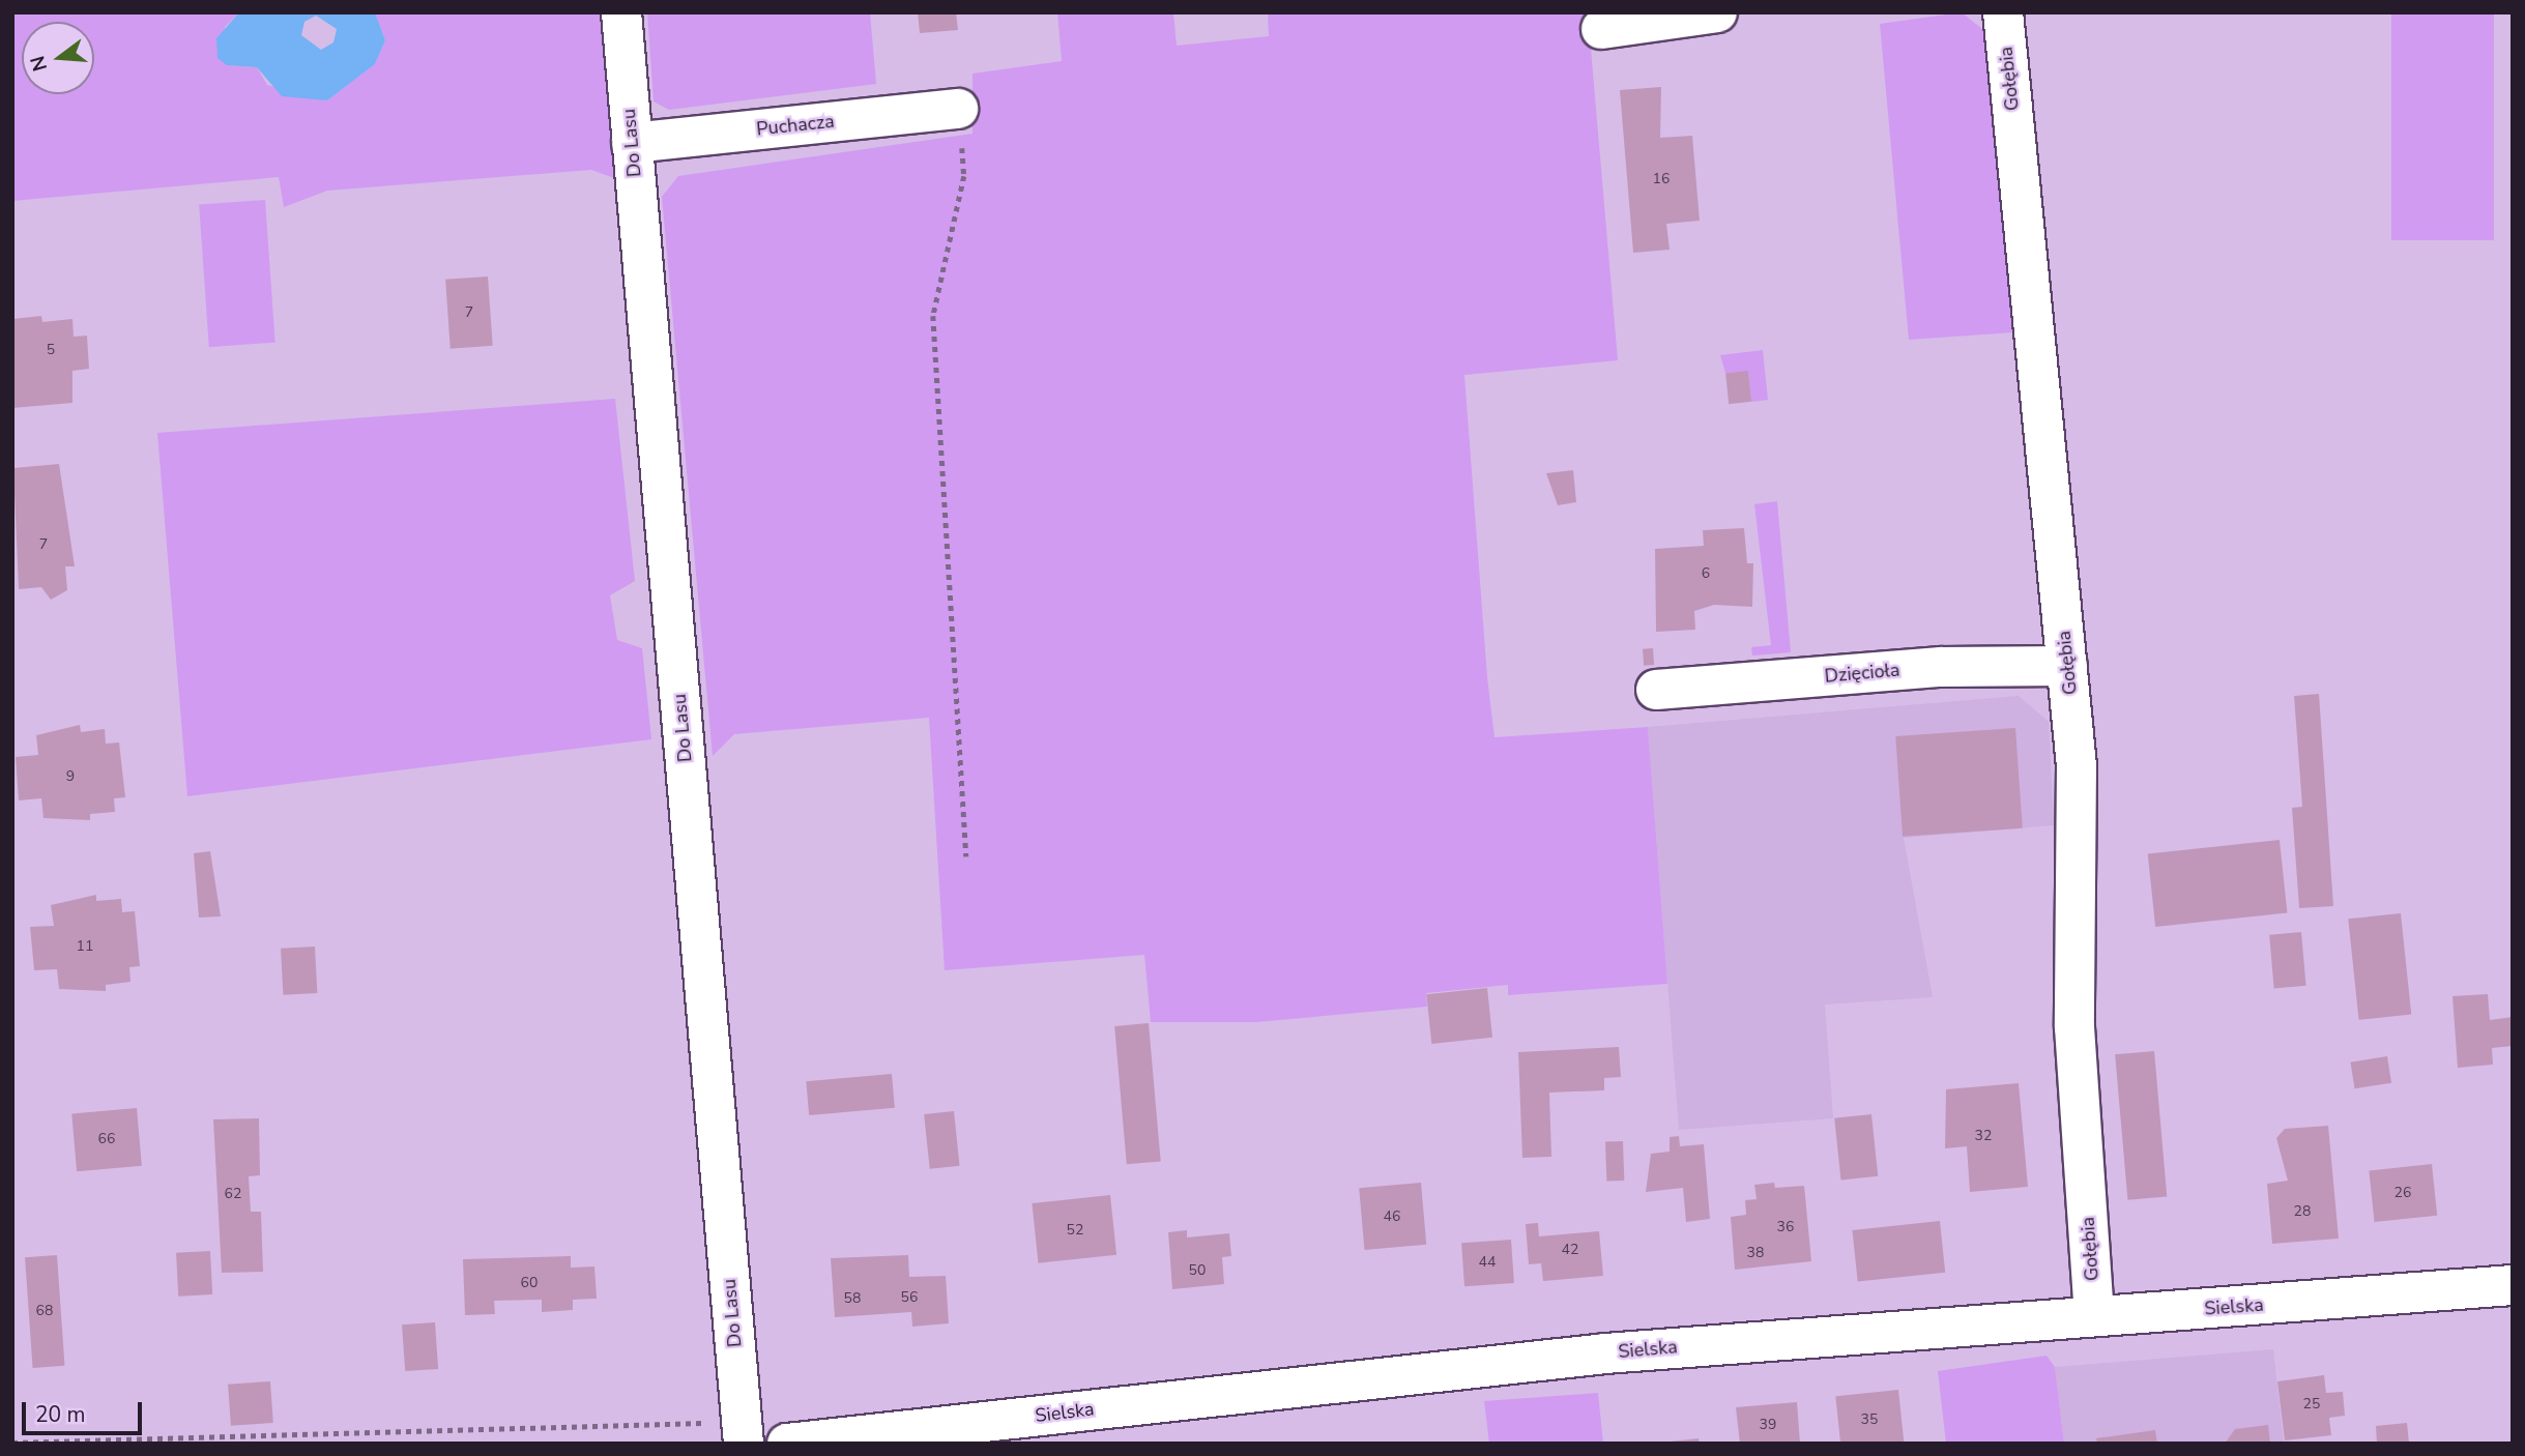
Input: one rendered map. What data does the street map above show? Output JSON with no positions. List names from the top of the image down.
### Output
{
  "streets": {
    "street": [
      "Gołębia",
      "Puchacza",
      "Do Lasu",
      "Dzięcioła",
      "Sielska"
    ]
  },
  "crossings": [
    ["Gołębia", "Dzięcioła"],
    ["Gołębia", "Sielska"],
    ["Puchacza", "Do Lasu"]
  ],
  "house_numbers": [
    "16",
    "7",
    "5",
    "7",
    "6",
    "9",
    "11",
    "32",
    "66",
    "26",
    "62",
    "28",
    "46",
    "36",
    "52",
    "42",
    "38",
    "44",
    "50",
    "60",
    "56",
    "58",
    "68",
    "25",
    "35",
    "39"
  ],
  "scale_bar": "20 m",
  "north": "left"
}
